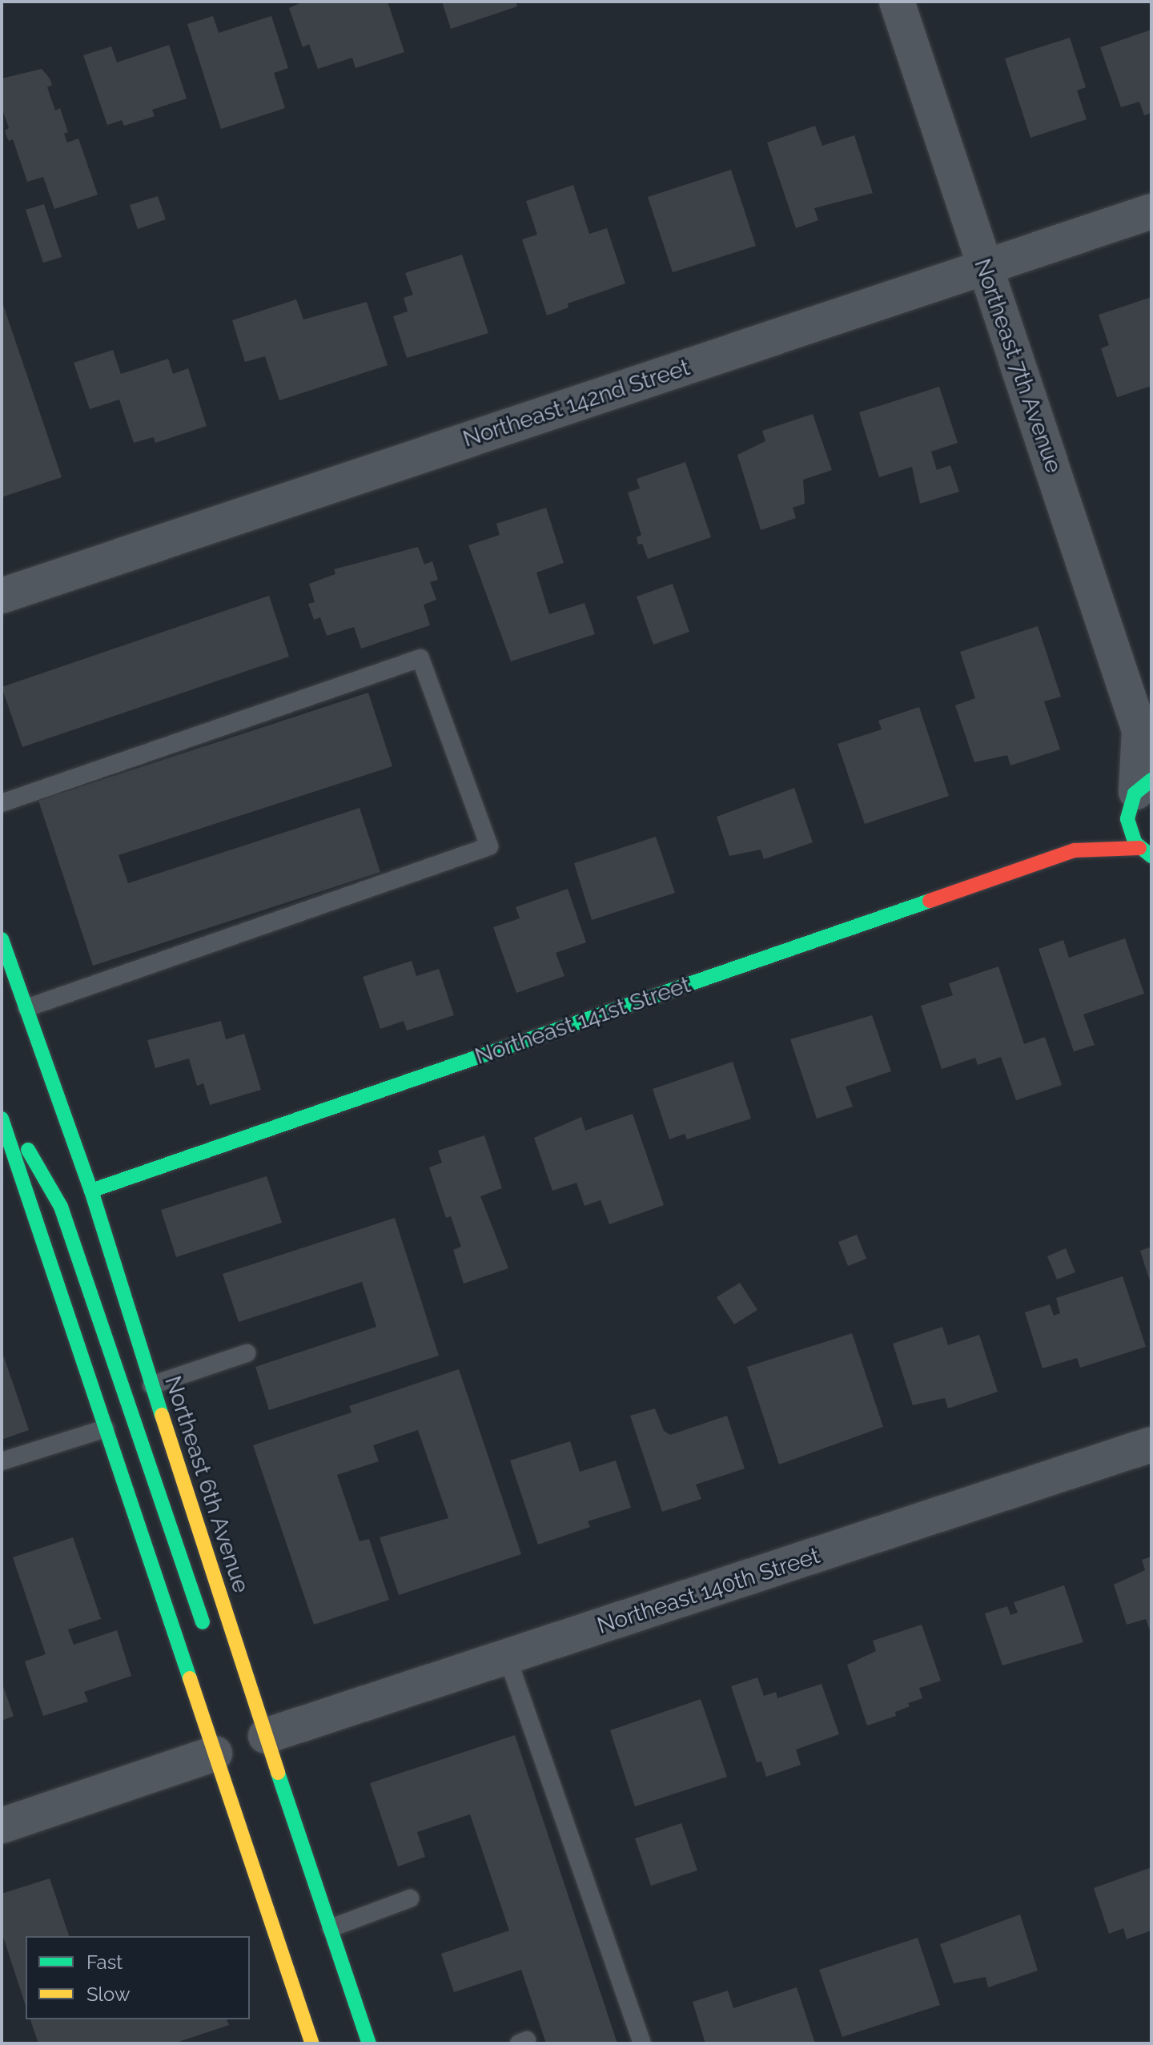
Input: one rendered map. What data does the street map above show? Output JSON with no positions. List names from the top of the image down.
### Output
{
  "streets": {
    "main road": ["Northeast 141st Street", "Northeast 6th Avenue"],
    "street": ["Northeast 7th Avenue", "Northeast 142nd Street", "Northeast 140th Street"]
  },
  "crossings": [
    ["Northeast 7th Avenue", "Northeast 142nd Street"],
    ["Northeast 7th Avenue", "Northeast 141st Street"],
    ["Northeast 141st Street", "Northeast 6th Avenue"],
    ["Northeast 6th Avenue", "Northeast 140th Street"]
  ],
  "legend": ["Fast", "Slow"]
}
